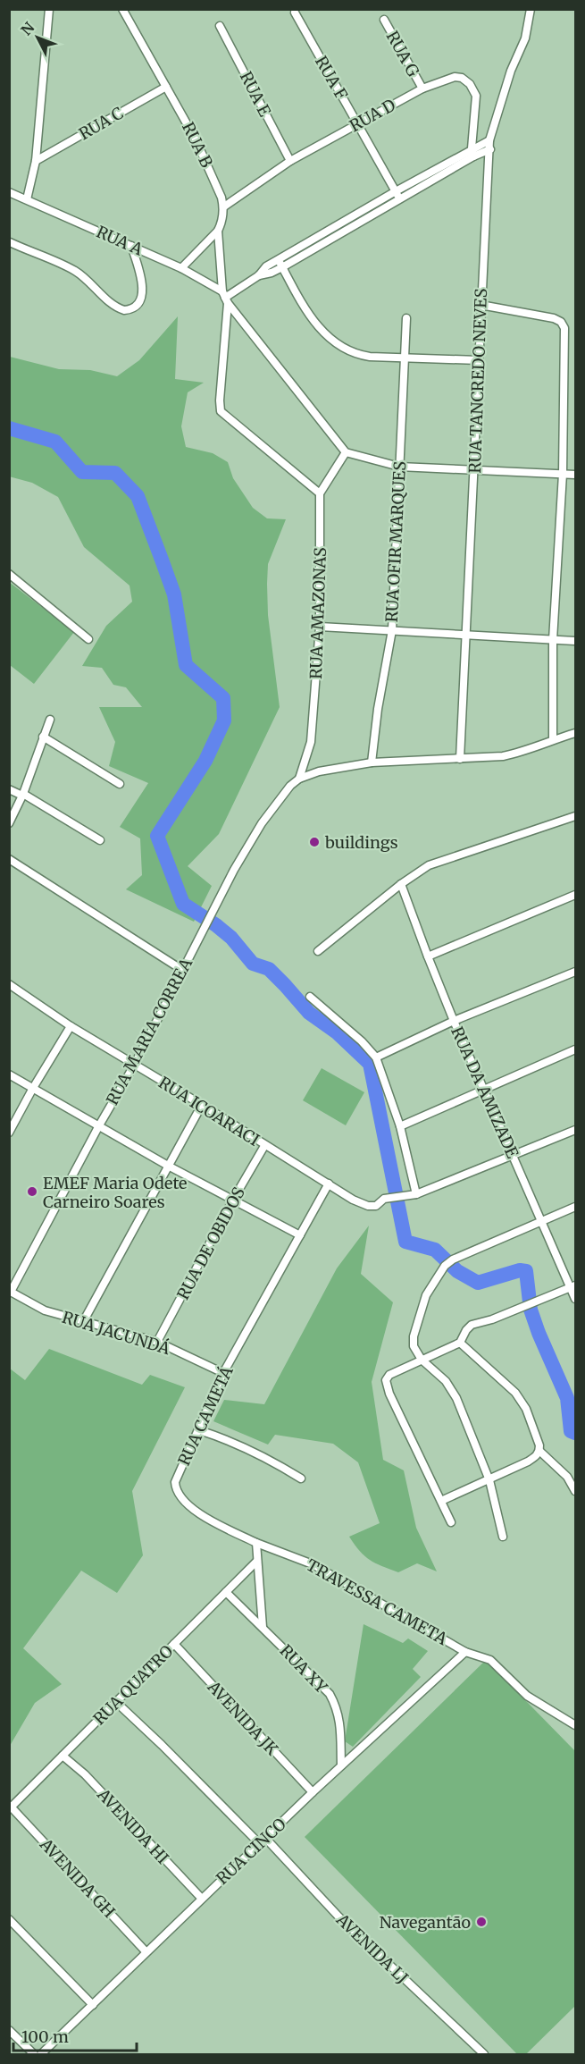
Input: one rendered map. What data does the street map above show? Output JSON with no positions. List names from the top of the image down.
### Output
{
  "streets": {
    "street": [
      "RUA G",
      "RUA F",
      "RUA E",
      "RUA D",
      "RUA C",
      "RUA B",
      "RUA A",
      "RUA TANCREDO NEVES",
      "RUA OFIR MARQUES",
      "RUA AMAZONAS",
      "RUA MARIA CORREA",
      "RUA DA AMIZADE",
      "RUA ICOARACI",
      "RUA DE OBIDOS",
      "RUA JACUNDÁ",
      "RUA CAMETÁ",
      "TRAVESSA CAMETA",
      "RUA XY",
      "RUA QUATRO",
      "AVENIDA JK",
      "AVENIDA HI",
      "RUA CINCO",
      "AVENIDA GH",
      "AVENIDA LJ"
    ]
  },
  "crossings": [
    ["RUA G", "RUA D"],
    ["RUA F", "RUA D"],
    ["RUA E", "RUA D"],
    ["RUA D", "RUA B"],
    ["RUA C", "RUA B"],
    ["RUA AMAZONAS", "RUA MARIA CORREA"],
    ["RUA MARIA CORREA", "RUA ICOARACI"],
    ["RUA MARIA CORREA", "RUA JACUNDÁ"],
    ["RUA ICOARACI", "RUA DE OBIDOS"],
    ["RUA ICOARACI", "RUA CAMETÁ"],
    ["RUA DE OBIDOS", "RUA JACUNDÁ"],
    ["RUA JACUNDÁ", "RUA CAMETÁ"],
    ["RUA CAMETÁ", "TRAVESSA CAMETA"],
    ["TRAVESSA CAMETA", "RUA CINCO"],
    ["RUA XY", "RUA QUATRO"],
    ["RUA XY", "RUA CINCO"],
    ["RUA QUATRO", "AVENIDA JK"],
    ["RUA QUATRO", "AVENIDA HI"],
    ["RUA QUATRO", "AVENIDA GH"],
    ["RUA QUATRO", "AVENIDA LJ"],
    ["AVENIDA JK", "RUA CINCO"],
    ["AVENIDA HI", "RUA CINCO"],
    ["RUA CINCO", "AVENIDA GH"],
    ["RUA CINCO", "AVENIDA LJ"]
  ],
  "places": ["buildings", "EMEF Maria Odete Carneiro Soares", "Navegantão"],
  "scale_bar": "100 m",
  "north": "top left"
}
